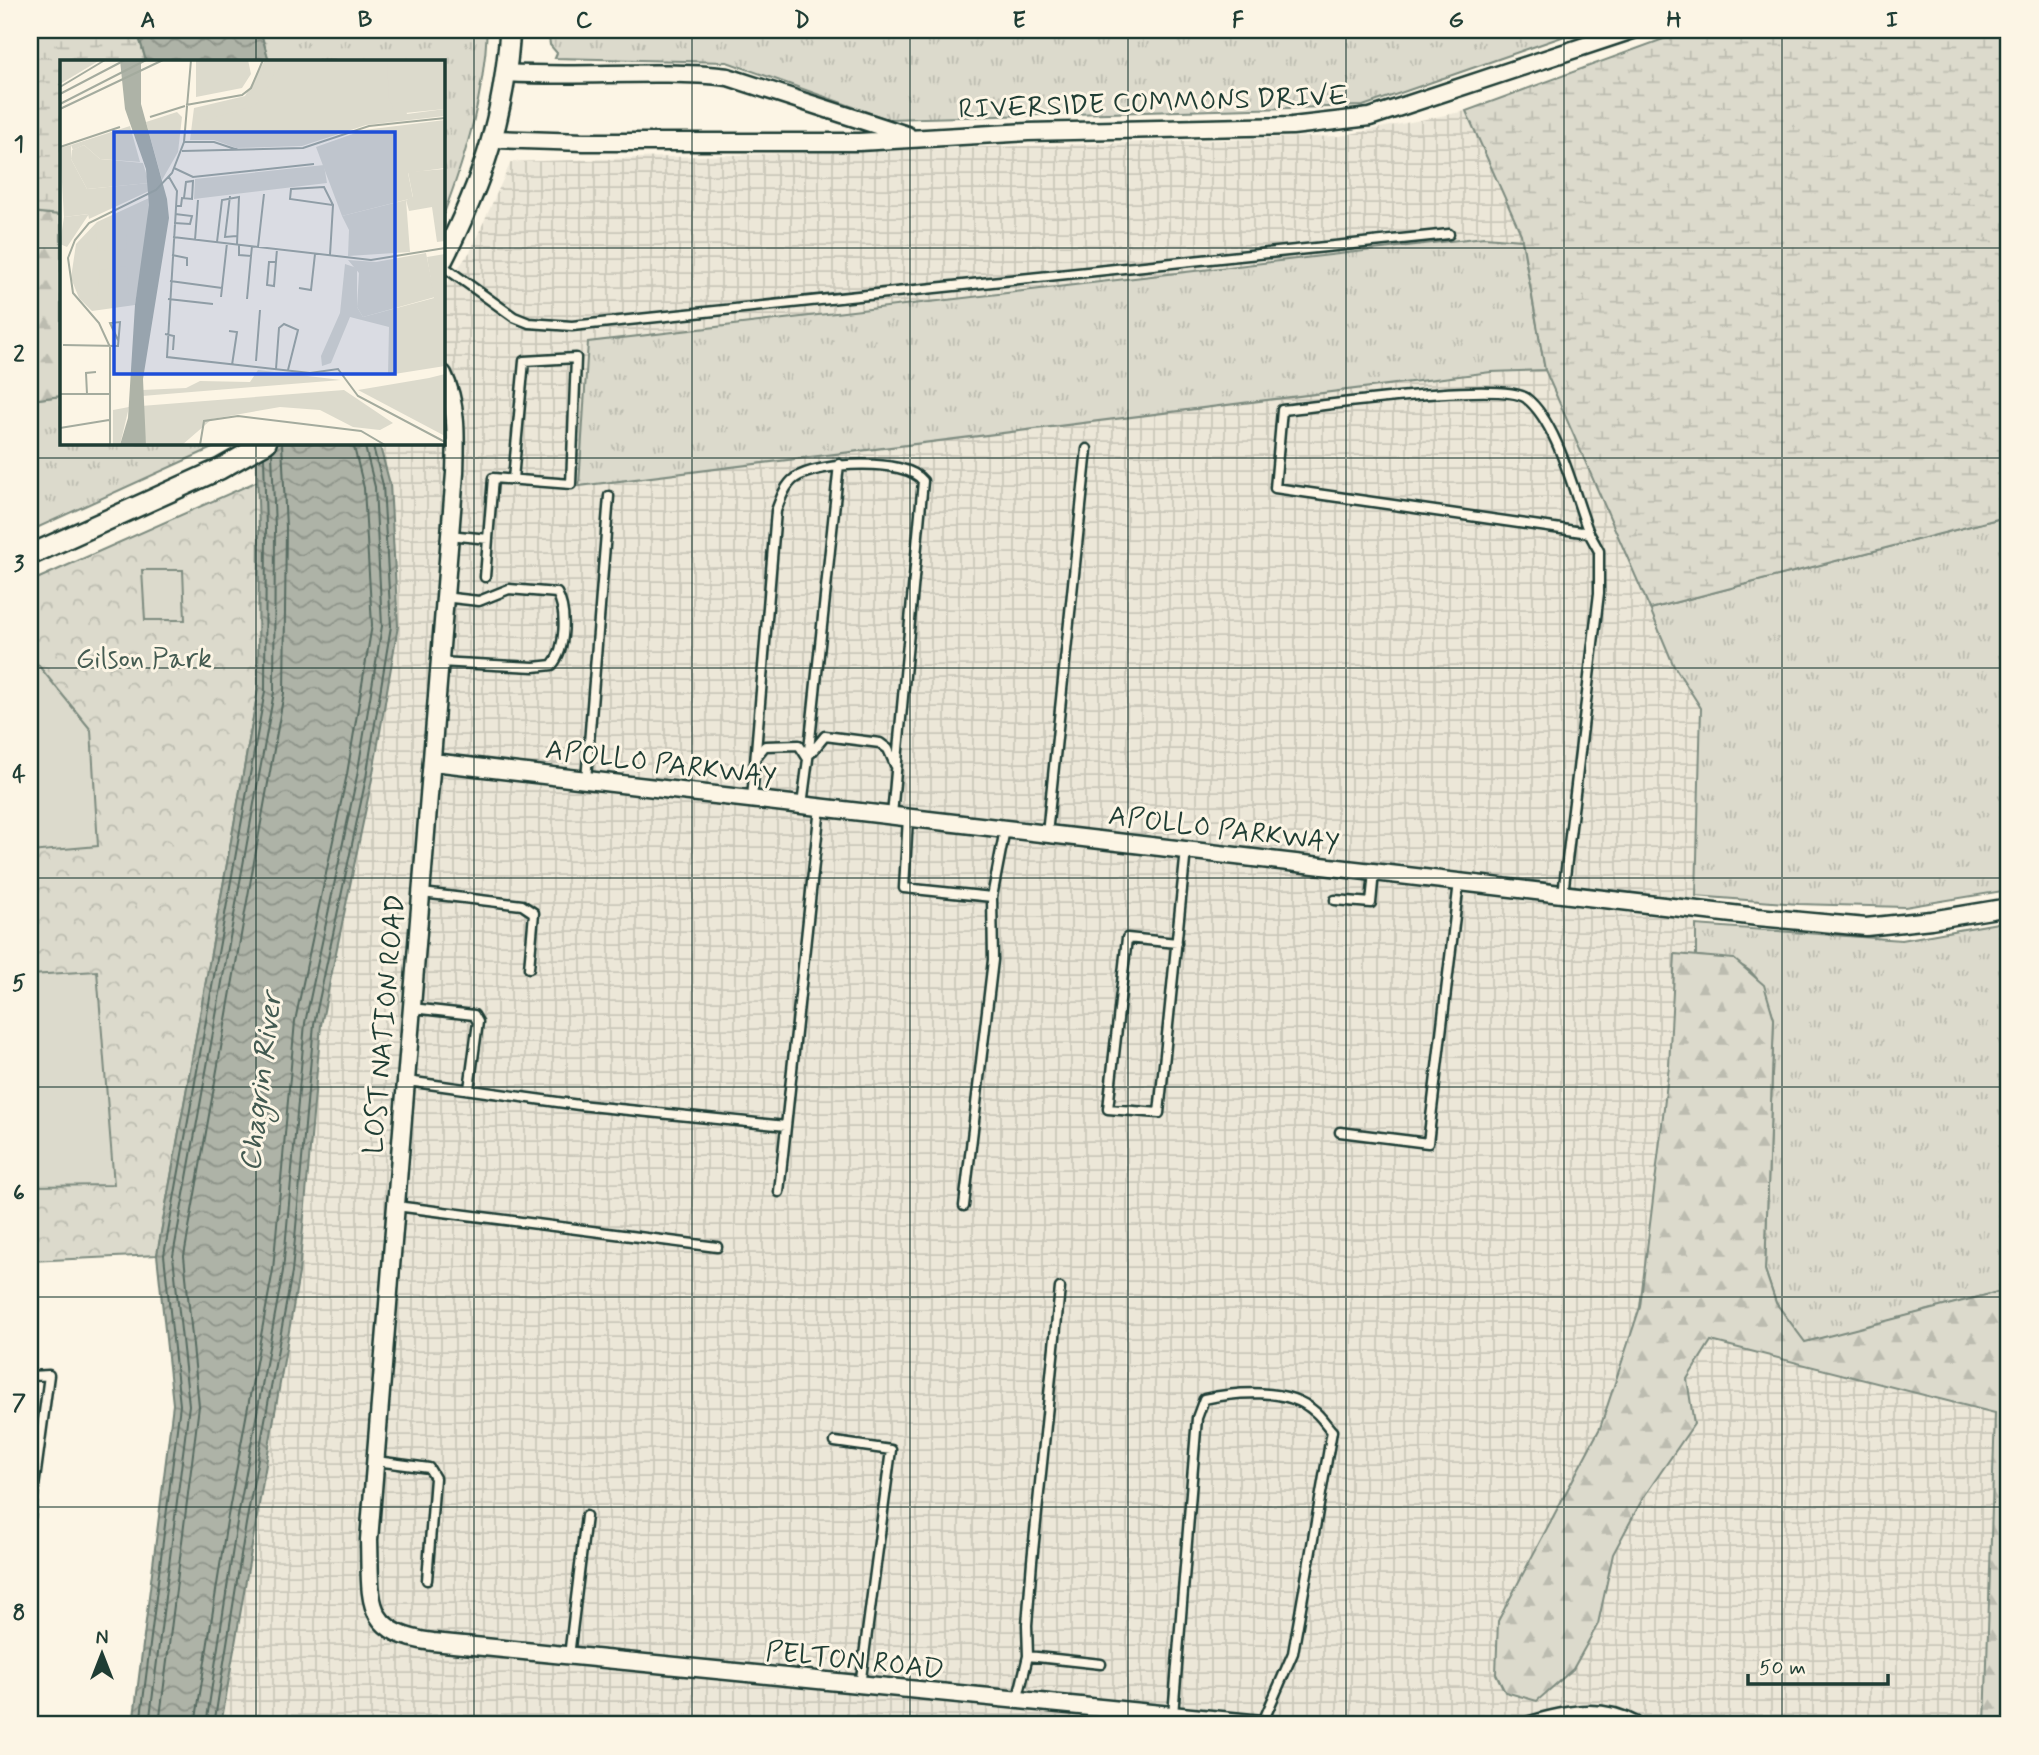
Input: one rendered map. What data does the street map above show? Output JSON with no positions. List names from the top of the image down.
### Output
{
  "streets": {
    "street": [
      "RIVERSIDE COMMONS DRIVE",
      "APOLLO PARKWAY",
      "LOST NATION ROAD",
      "PELTON ROAD"
    ]
  },
  "crossings": [
    ["APOLLO PARKWAY", "LOST NATION ROAD"],
    ["LOST NATION ROAD", "PELTON ROAD"]
  ],
  "water": ["Chagrin River"],
  "parks": ["Gilson Park"],
  "scale_bar": "50 m",
  "north": "top",
  "grid": {
    "columns": [
      "A",
      "B",
      "C",
      "D",
      "E",
      "F",
      "G",
      "H",
      "I"
    ],
    "rows": [
      "1",
      "2",
      "3",
      "4",
      "5",
      "6",
      "7",
      "8"
    ]
  }
}
